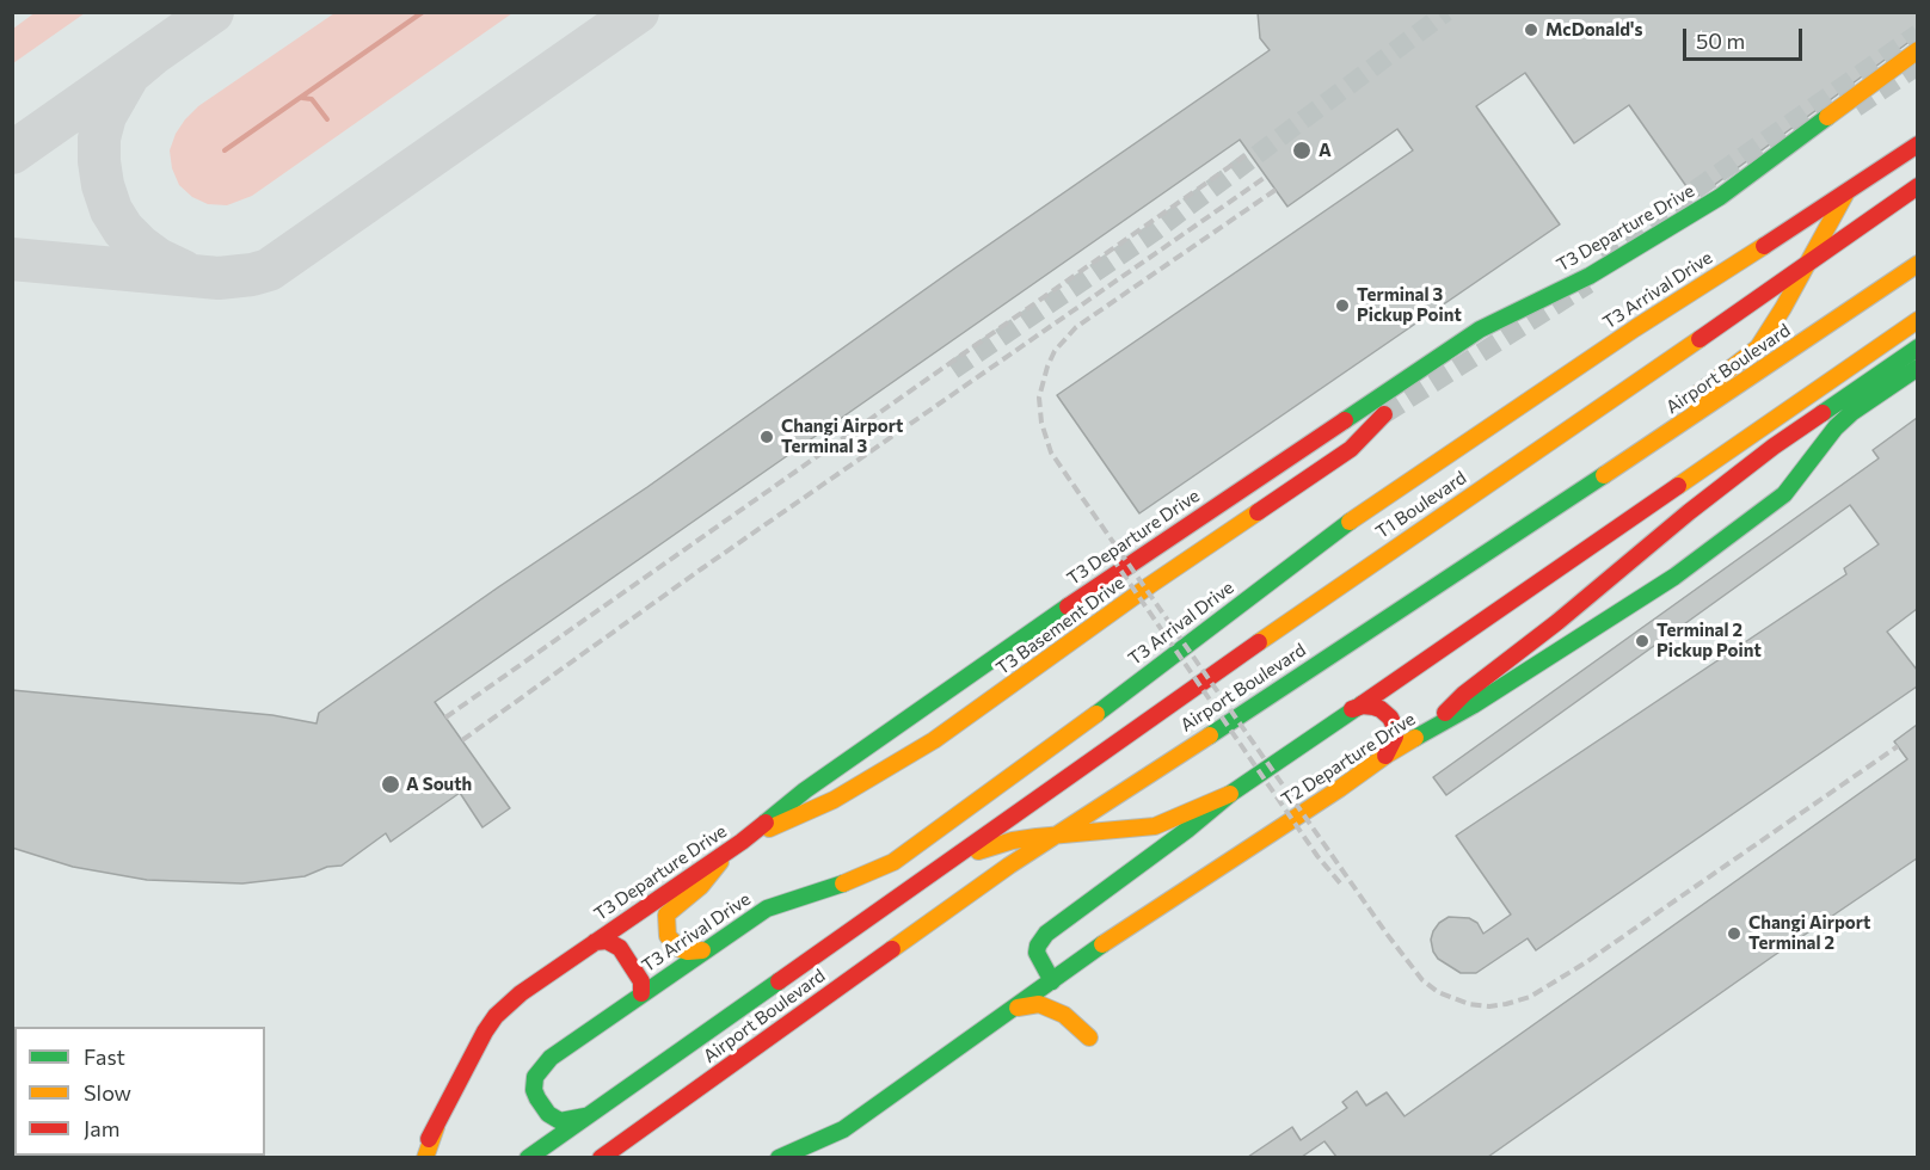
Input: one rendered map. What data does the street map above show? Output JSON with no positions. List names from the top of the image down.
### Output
{
  "streets": {
    "main road": [
      "T3 Departure Drive",
      "T3 Arrival Drive",
      "Airport Boulevard",
      "T1 Boulevard",
      "T3 Basement Drive",
      "T2 Departure Drive"
    ]
  },
  "crossings": [
    ["T3 Departure Drive", "T3 Basement Drive"],
    ["T3 Arrival Drive", "Airport Boulevard"],
    ["Airport Boulevard", "T1 Boulevard"]
  ],
  "places": [
    "McDonald's",
    "A",
    "Terminal 3 Pickup Point",
    "Changi Airport Terminal 3",
    "Terminal 2 Pickup Point",
    "A South",
    "Changi Airport Terminal 2"
  ],
  "legend": ["Fast", "Slow", "Jam"],
  "scale_bar": "50 m"
}
